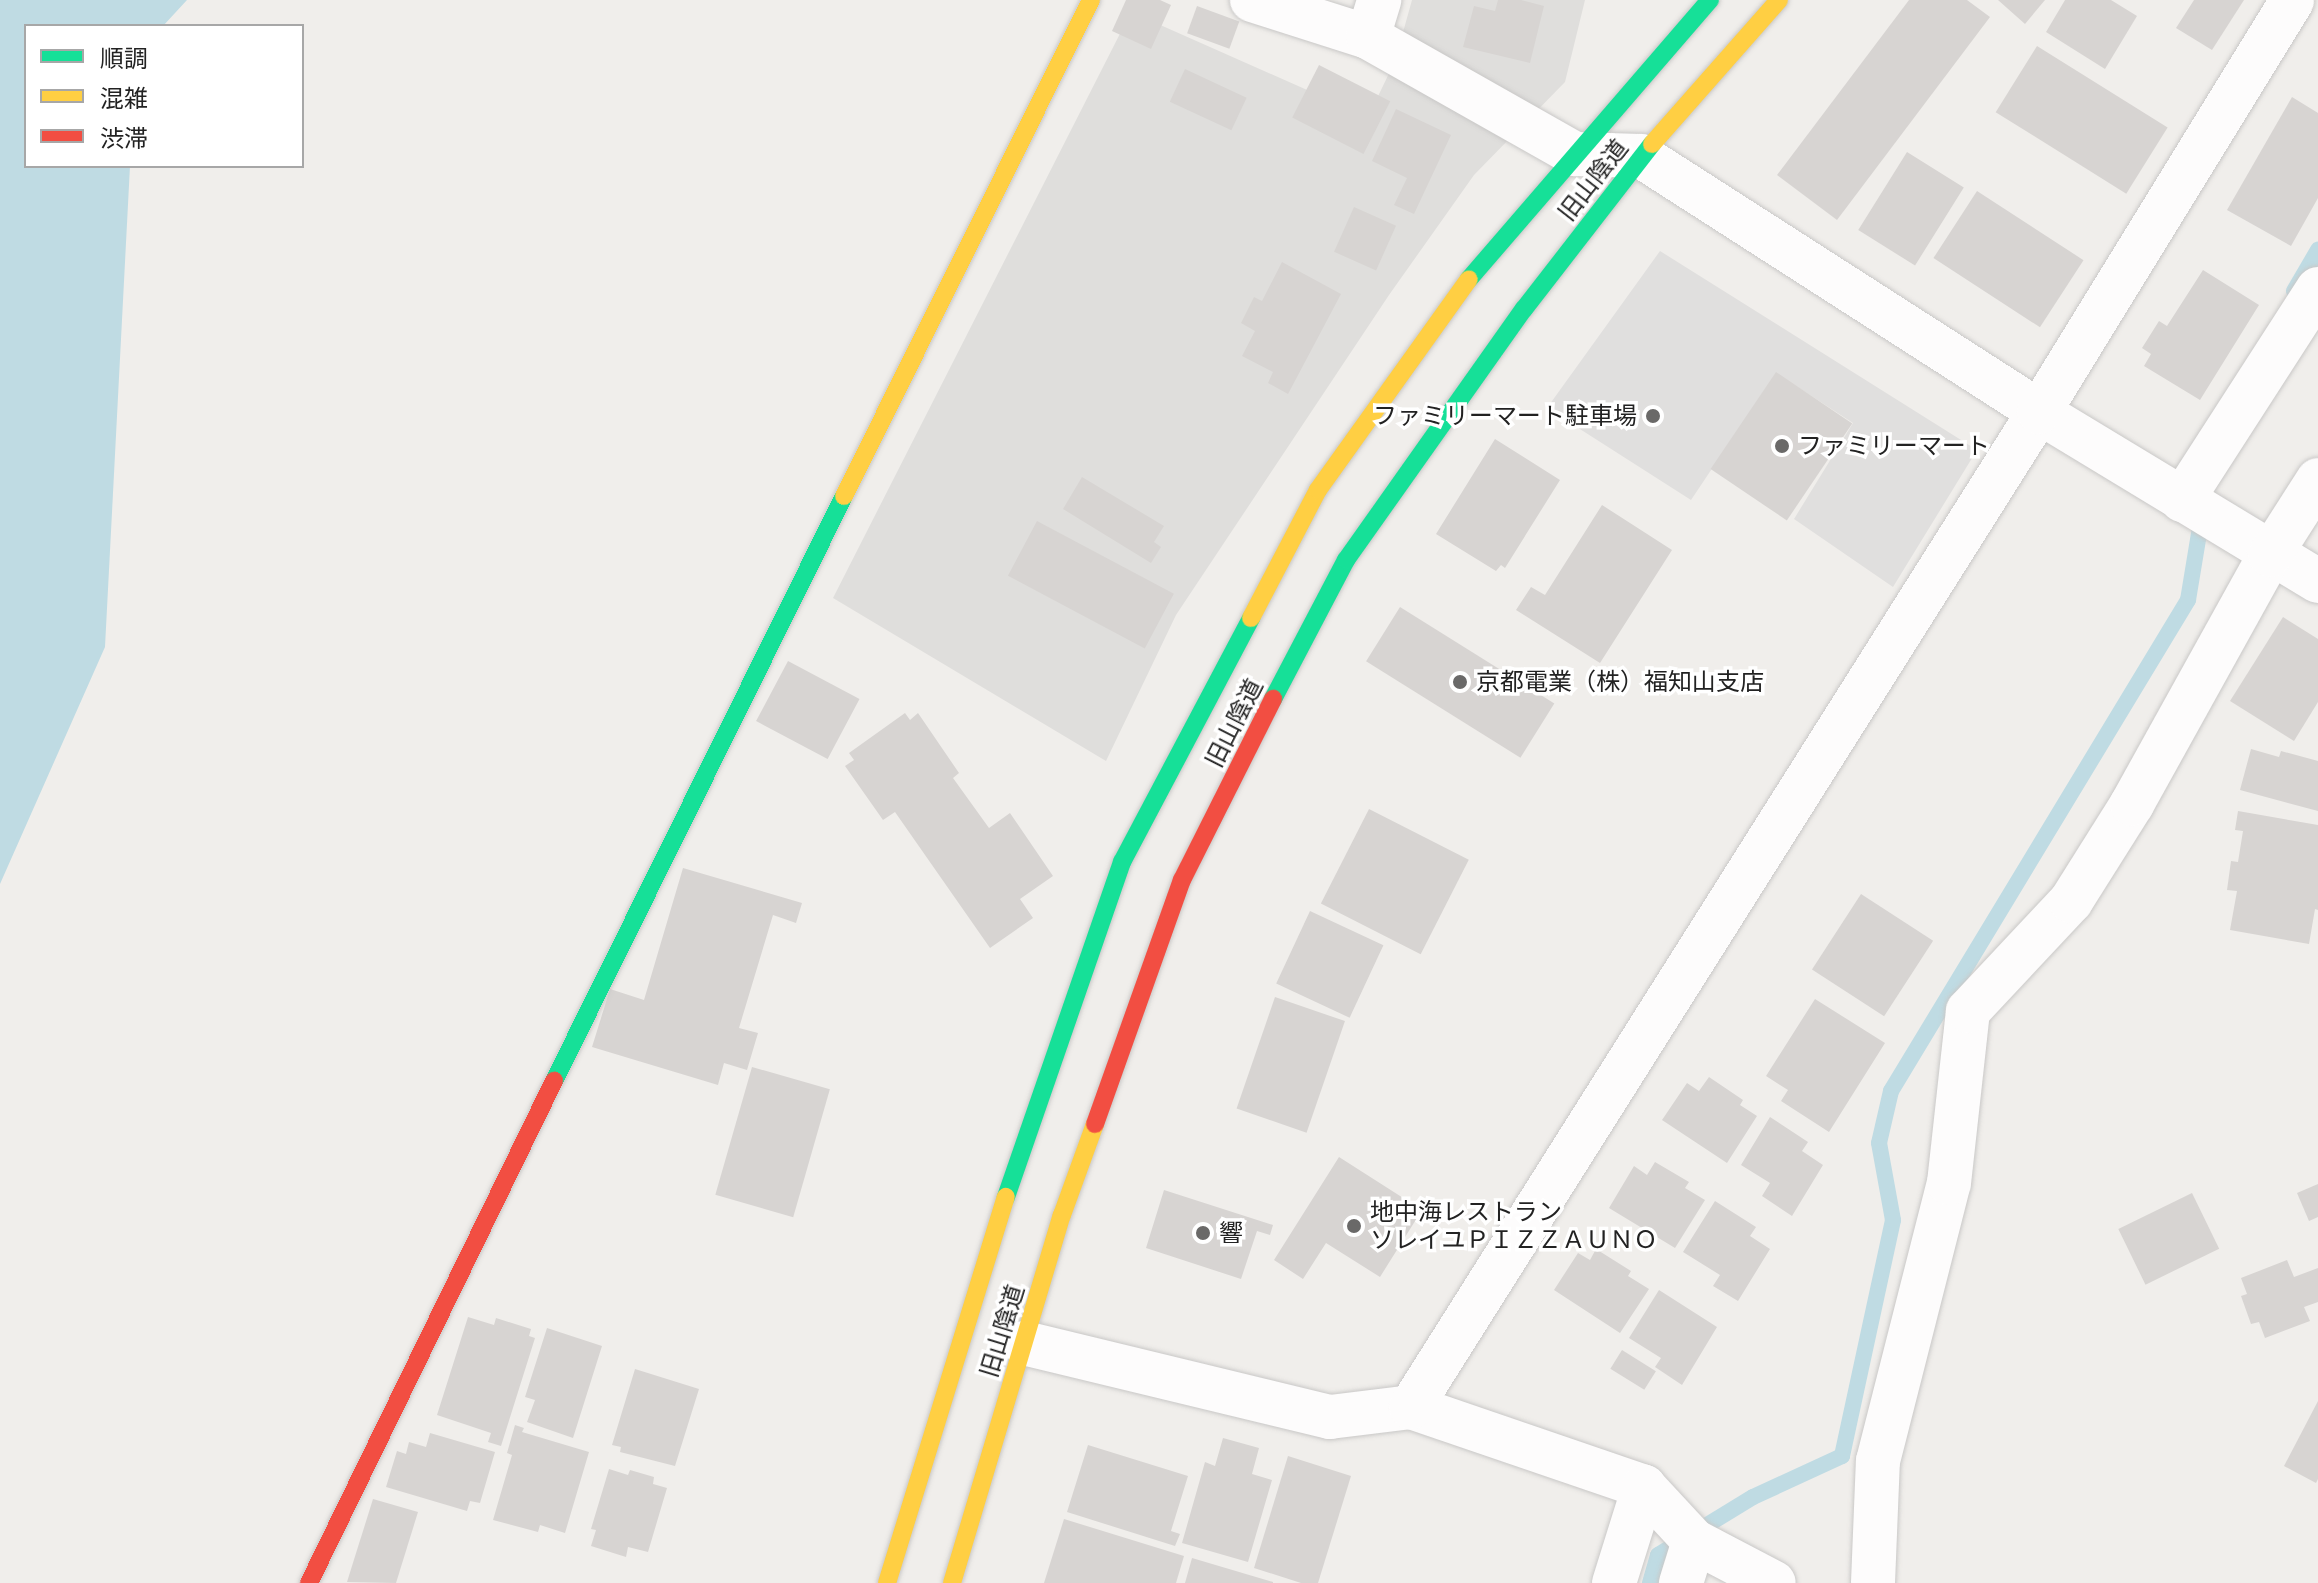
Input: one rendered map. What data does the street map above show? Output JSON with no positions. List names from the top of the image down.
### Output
{
  "streets": {
    "street": ["旧山陰道"]
  },
  "places": [
    "ファミリーマート駐車場",
    "ファミリーマート",
    "京都電業（株）福知山支店",
    "地中海レストラン ソレイユＰＩＺＺＡＵＮＯ",
    "響"
  ],
  "legend": ["順調", "混雑", "渋滞"]
}
